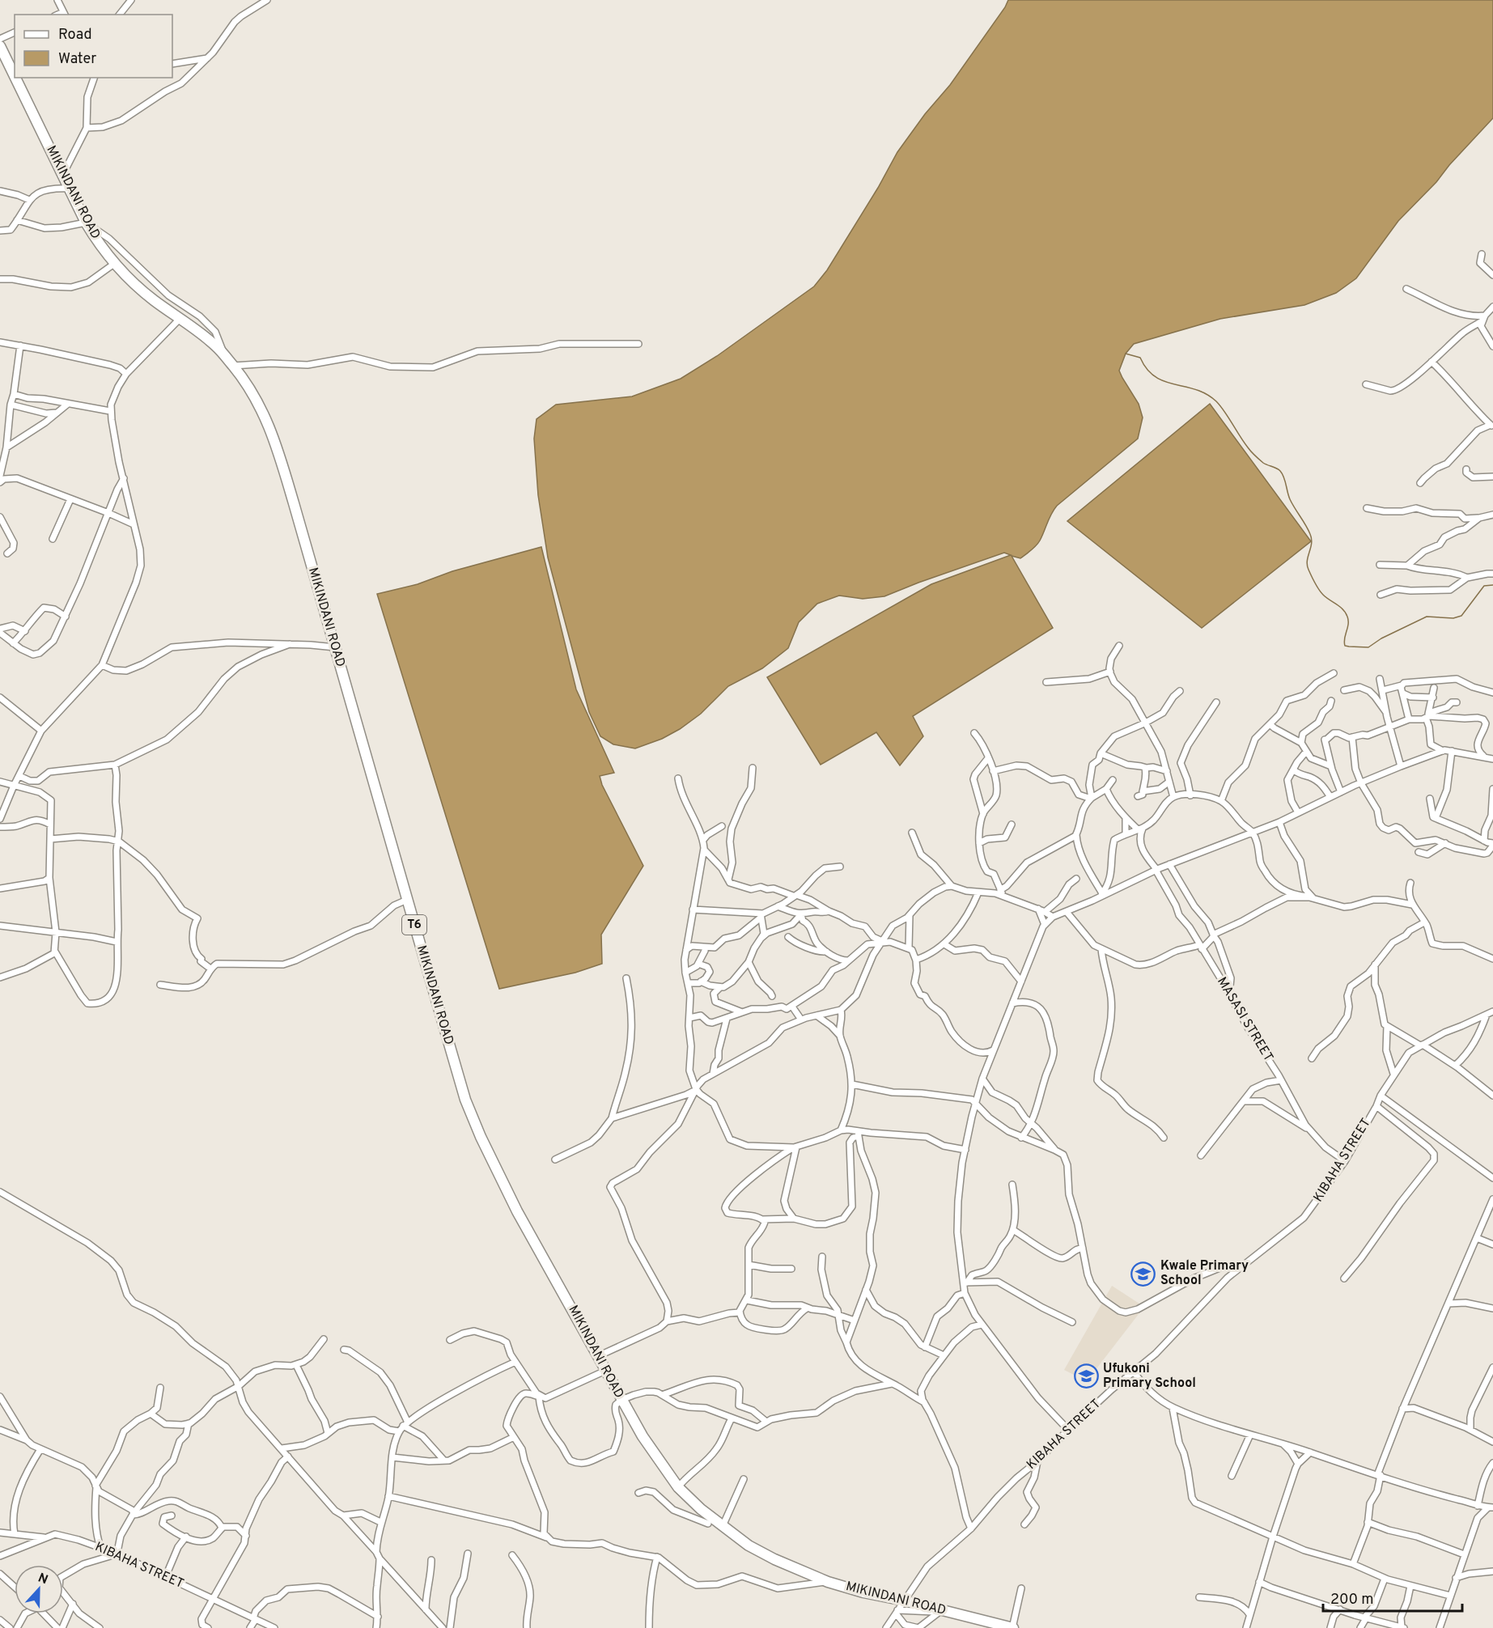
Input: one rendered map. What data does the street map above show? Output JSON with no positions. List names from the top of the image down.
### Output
{
  "streets": {
    "highway": ["MIKINDANI ROAD", "T6"],
    "street": ["MASASI STREET", "KIBAHA STREET"]
  },
  "crossings": [
    ["MIKINDANI ROAD", "KIBAHA STREET"],
    ["MASASI STREET", "KIBAHA STREET"]
  ],
  "places": {
    "school or university": ["Kwale Primary School", "Ufukoni Primary School"]
  },
  "legend": ["Road", "Water"],
  "scale_bar": "200 m",
  "north": "top"
}
